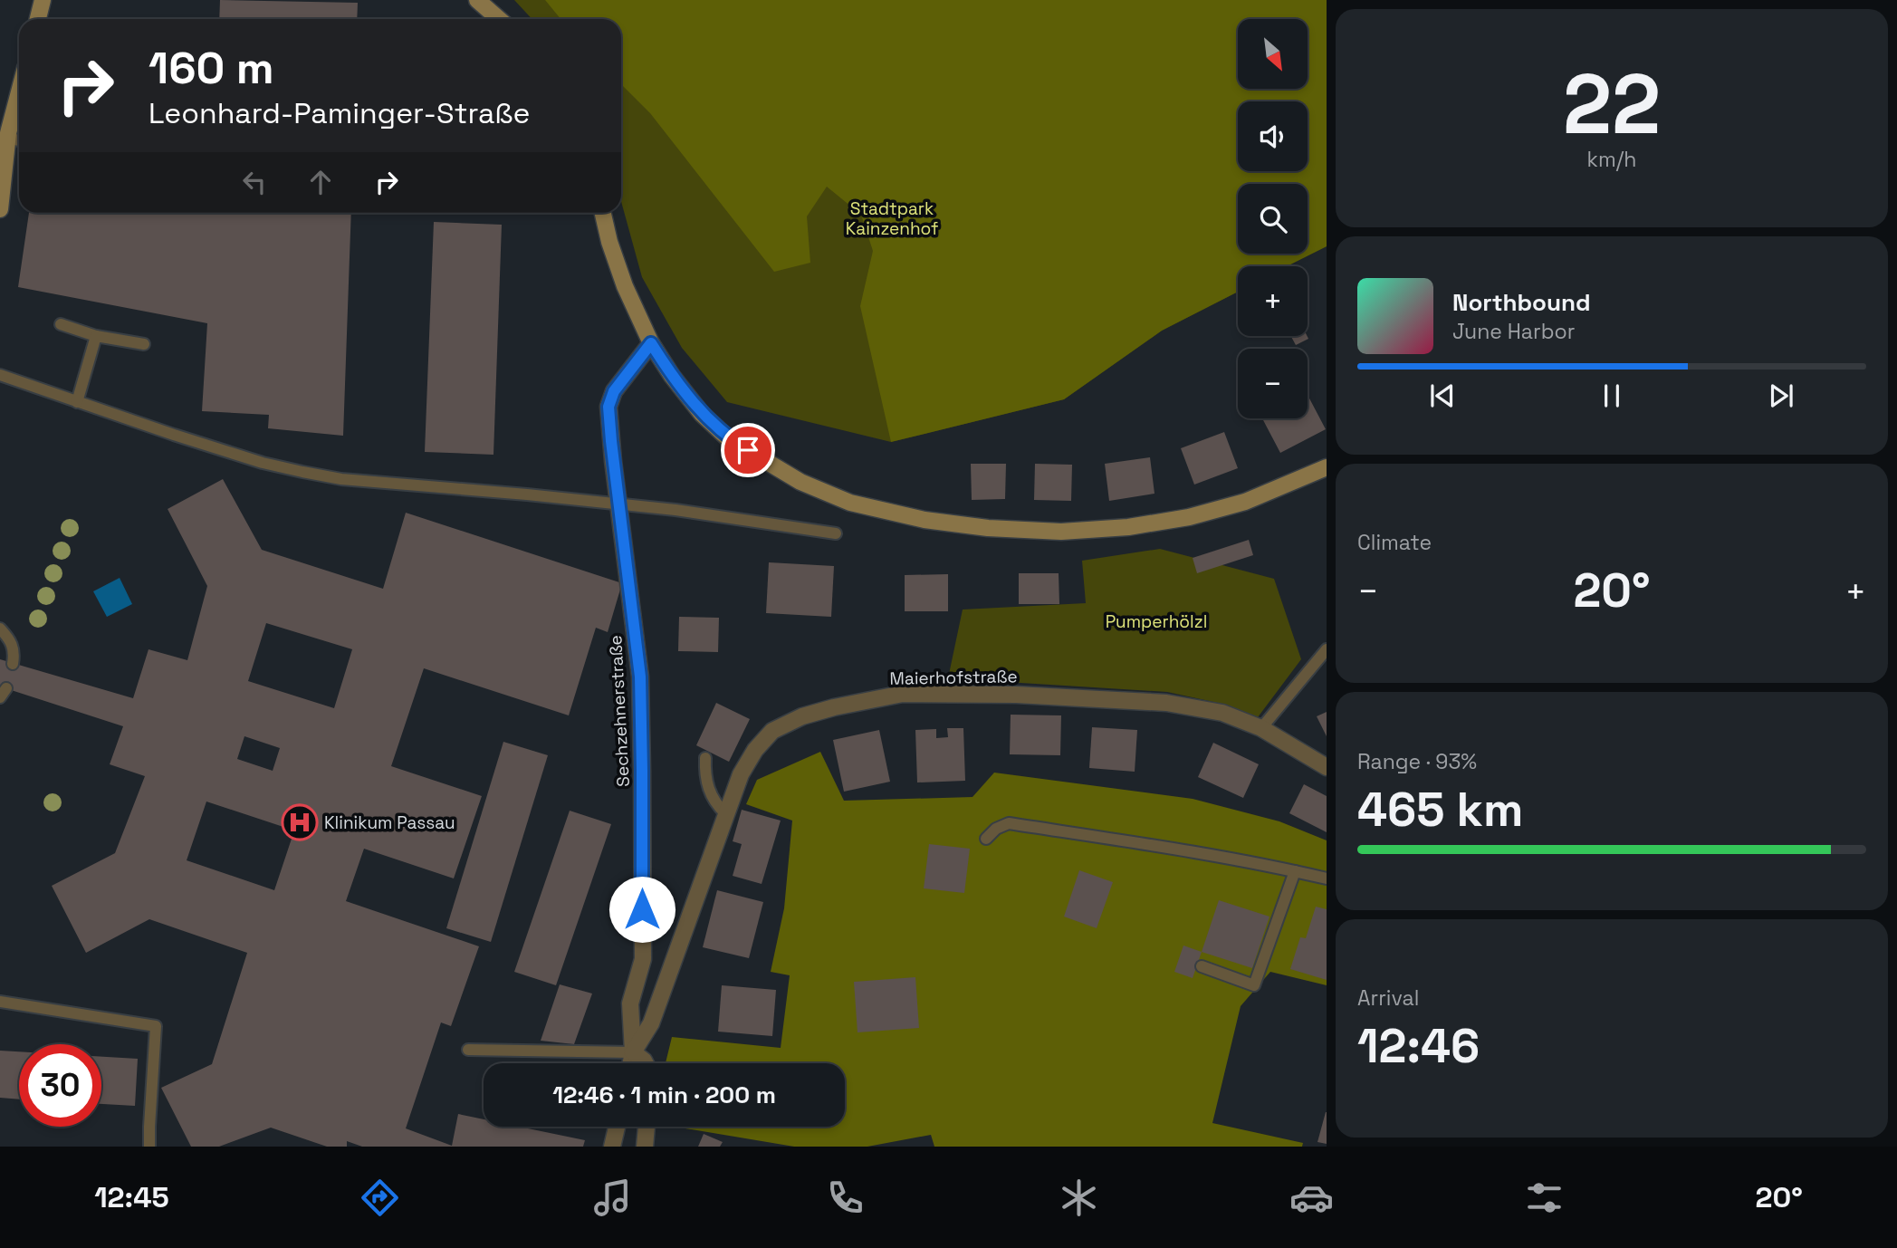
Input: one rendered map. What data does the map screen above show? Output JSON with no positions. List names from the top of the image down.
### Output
{
  "streets": {
    "street": ["Maierhofstraße", "Sechzehnerstraße"]
  },
  "crossings": [
    ["Maierhofstraße", "Sechzehnerstraße"]
  ],
  "parks": ["Stadtpark Kainzenhof", "Pumperhölzl"],
  "places": {
    "hospital": ["Klinikum Passau"]
  },
  "north": "bottom right",
  "page": {
    "tile": [
      ["22", "km/h"],
      "Climate",
      ["Range · 93%", "465 km"],
      ["Arrival", "12:46"]
    ],
    "map_buttons": ["+", "−"],
    "turn": ["160 m", "Leonhard-Paminger-Straße"],
    "song": ["Northbound", "June Harbor"],
    "heat": ["−", "20°", "+"],
    "limit": "30",
    "trip": "12:46 · 1 min · 200 m",
    "tabs": ["12:45", "20°"]
  }
}
